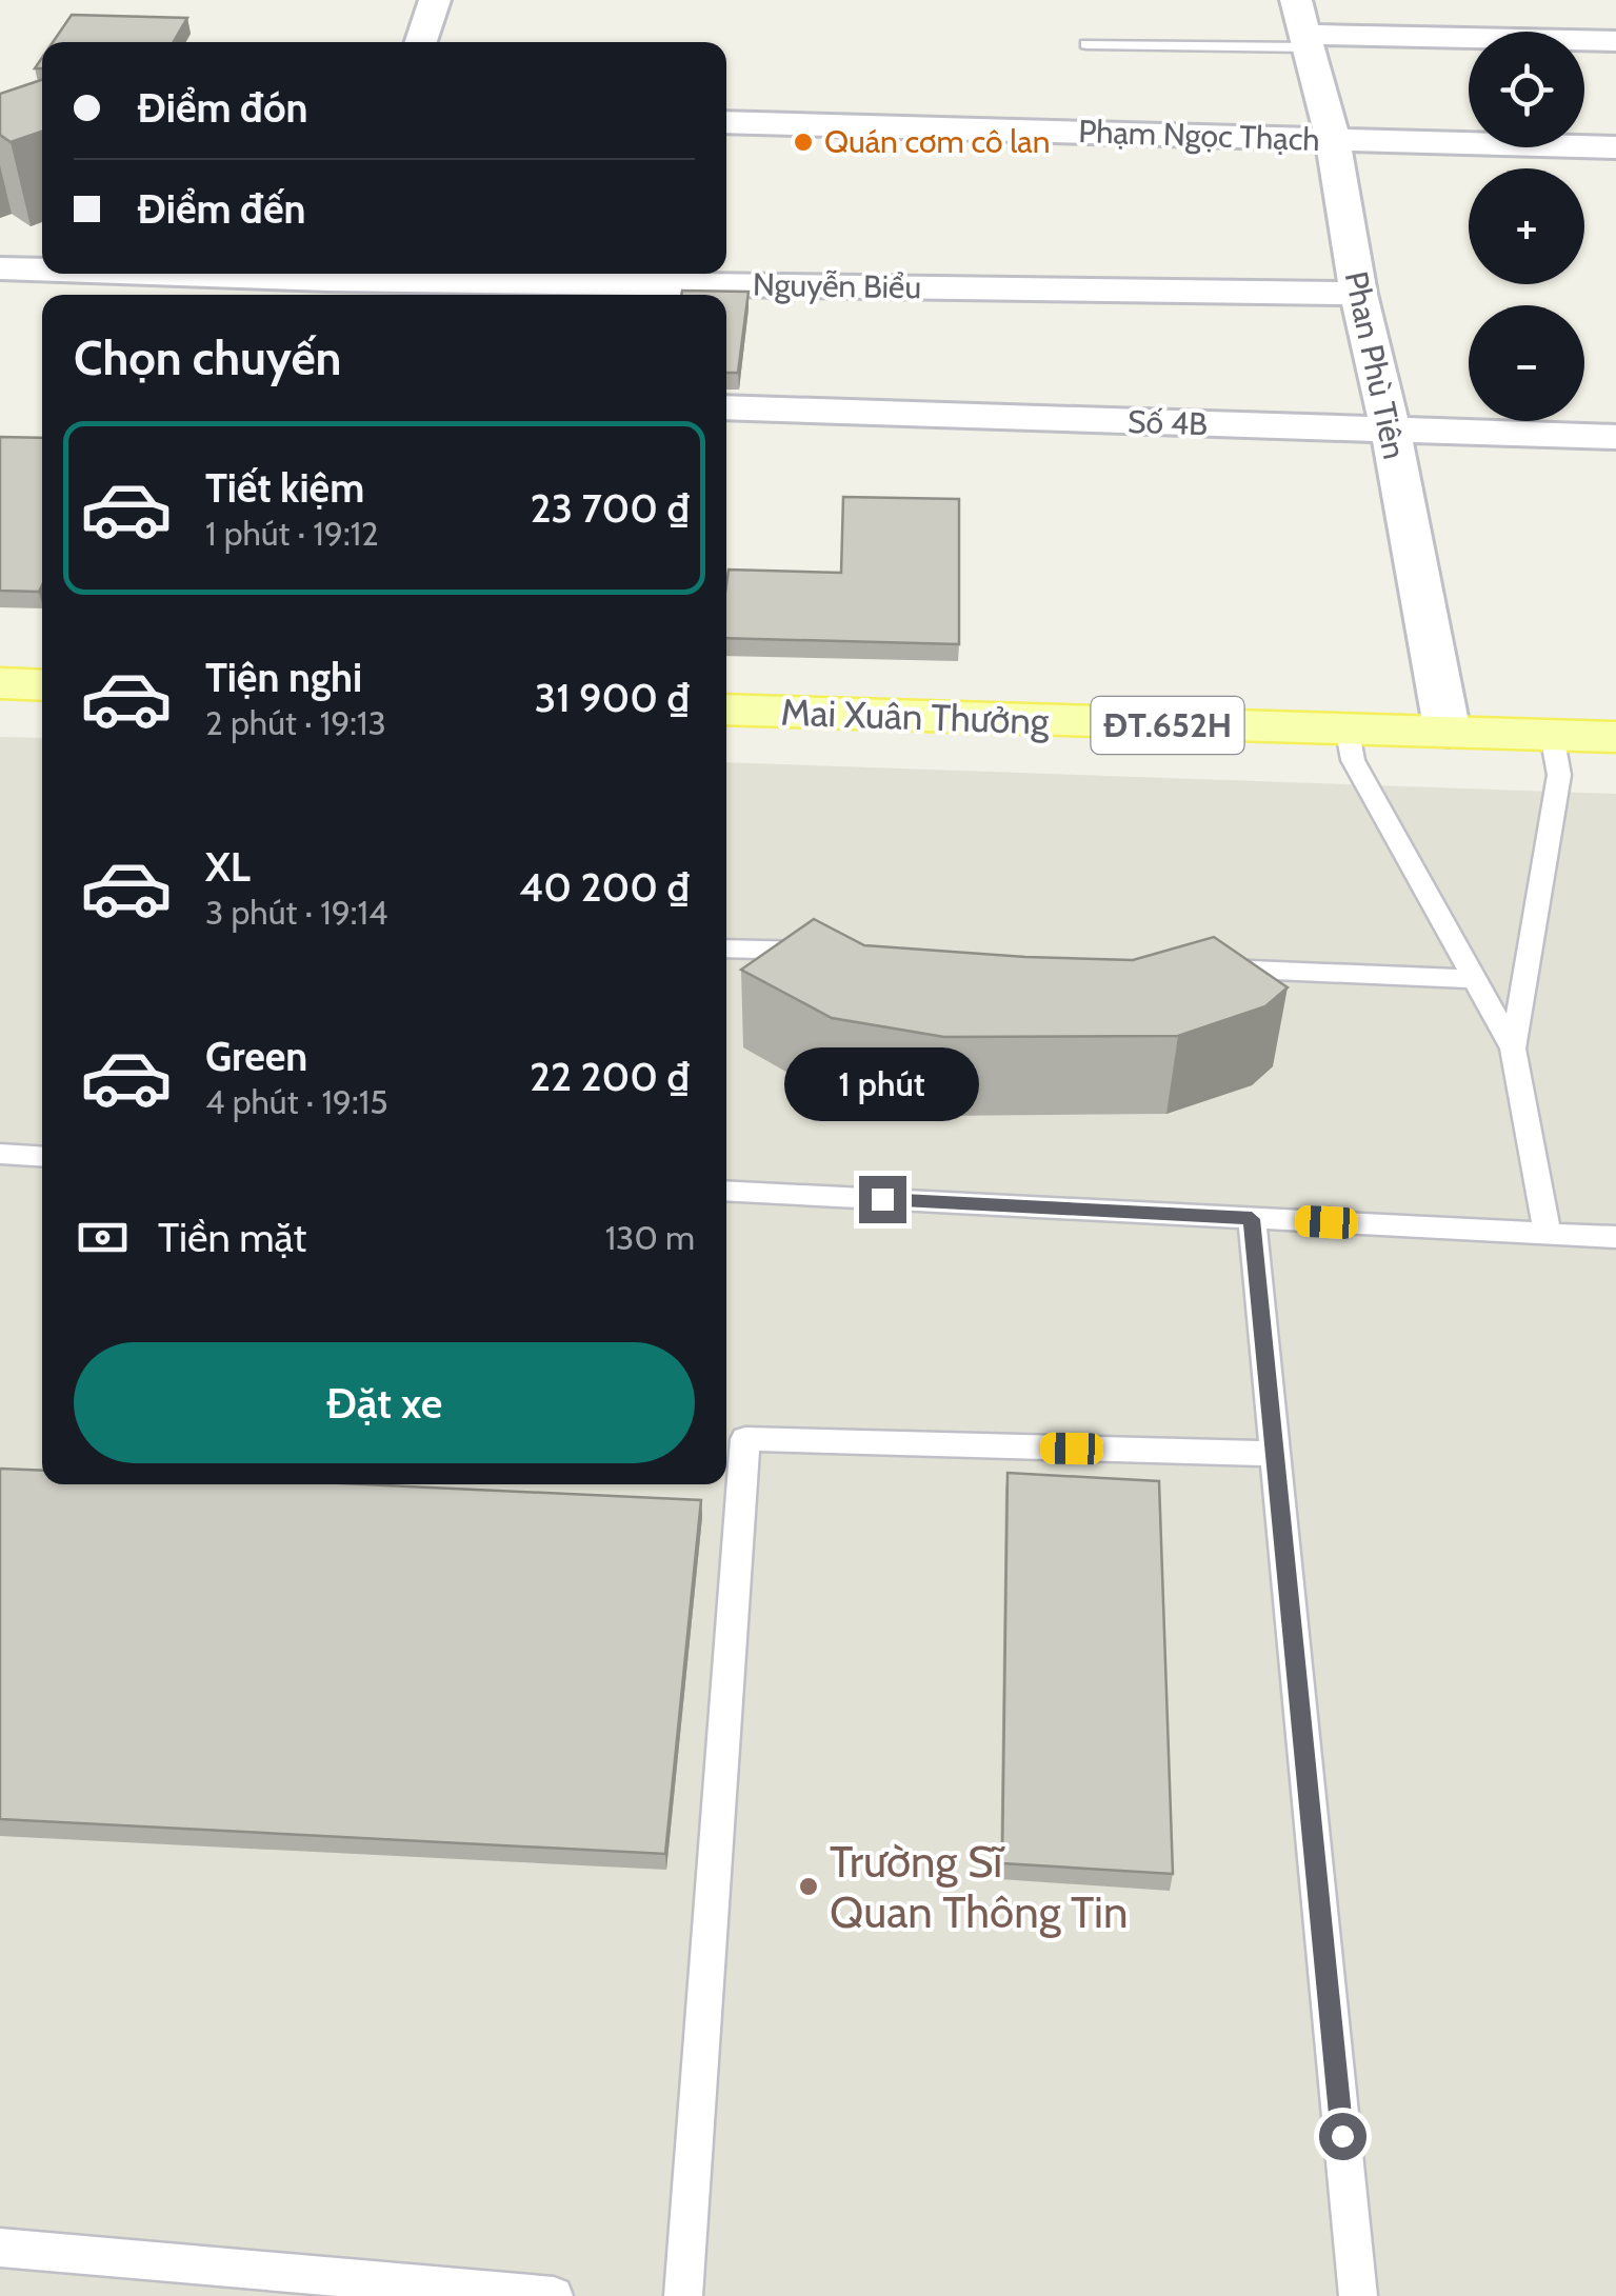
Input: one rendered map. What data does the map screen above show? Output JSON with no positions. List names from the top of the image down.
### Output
{
  "streets": {
    "main road": ["Mai Xuân Thưởng", "ĐT.652H"],
    "street": [
      "Phạm Ngọc Thạch",
      "Nguyễn Biểu",
      "Phan Phù Tiên",
      "Số 4B"
    ]
  },
  "crossings": [
    ["Phạm Ngọc Thạch", "Phan Phù Tiên"],
    ["Nguyễn Biểu", "Phan Phù Tiên"],
    ["Phan Phù Tiên", "Số 4B"],
    ["Phan Phù Tiên", "Mai Xuân Thưởng"]
  ],
  "places": ["Quán cơm cô lan", "Trường Sĩ Quan Thông Tin"],
  "page": {
    "map_buttons": ["+", "−"],
    "banner": ["Điểm đón", "Điểm đến"],
    "heading": "Chọn chuyến",
    "list": [
      {
        "name": "Tiết kiệm",
        "note": "1 phút · 19:12",
        "value": "23 700 ₫"
      },
      {
        "name": "Tiện nghi",
        "note": "2 phút · 19:13",
        "value": "31 900 ₫"
      },
      {
        "name": "XL",
        "note": "3 phút · 19:14",
        "value": "40 200 ₫"
      },
      {
        "name": "Green",
        "note": "4 phút · 19:15",
        "value": "22 200 ₫"
      }
    ],
    "bubble": "1 phút",
    "pay": ["Tiền mặt", "130 m"],
    "buttons": "Đặt xe"
  }
}
